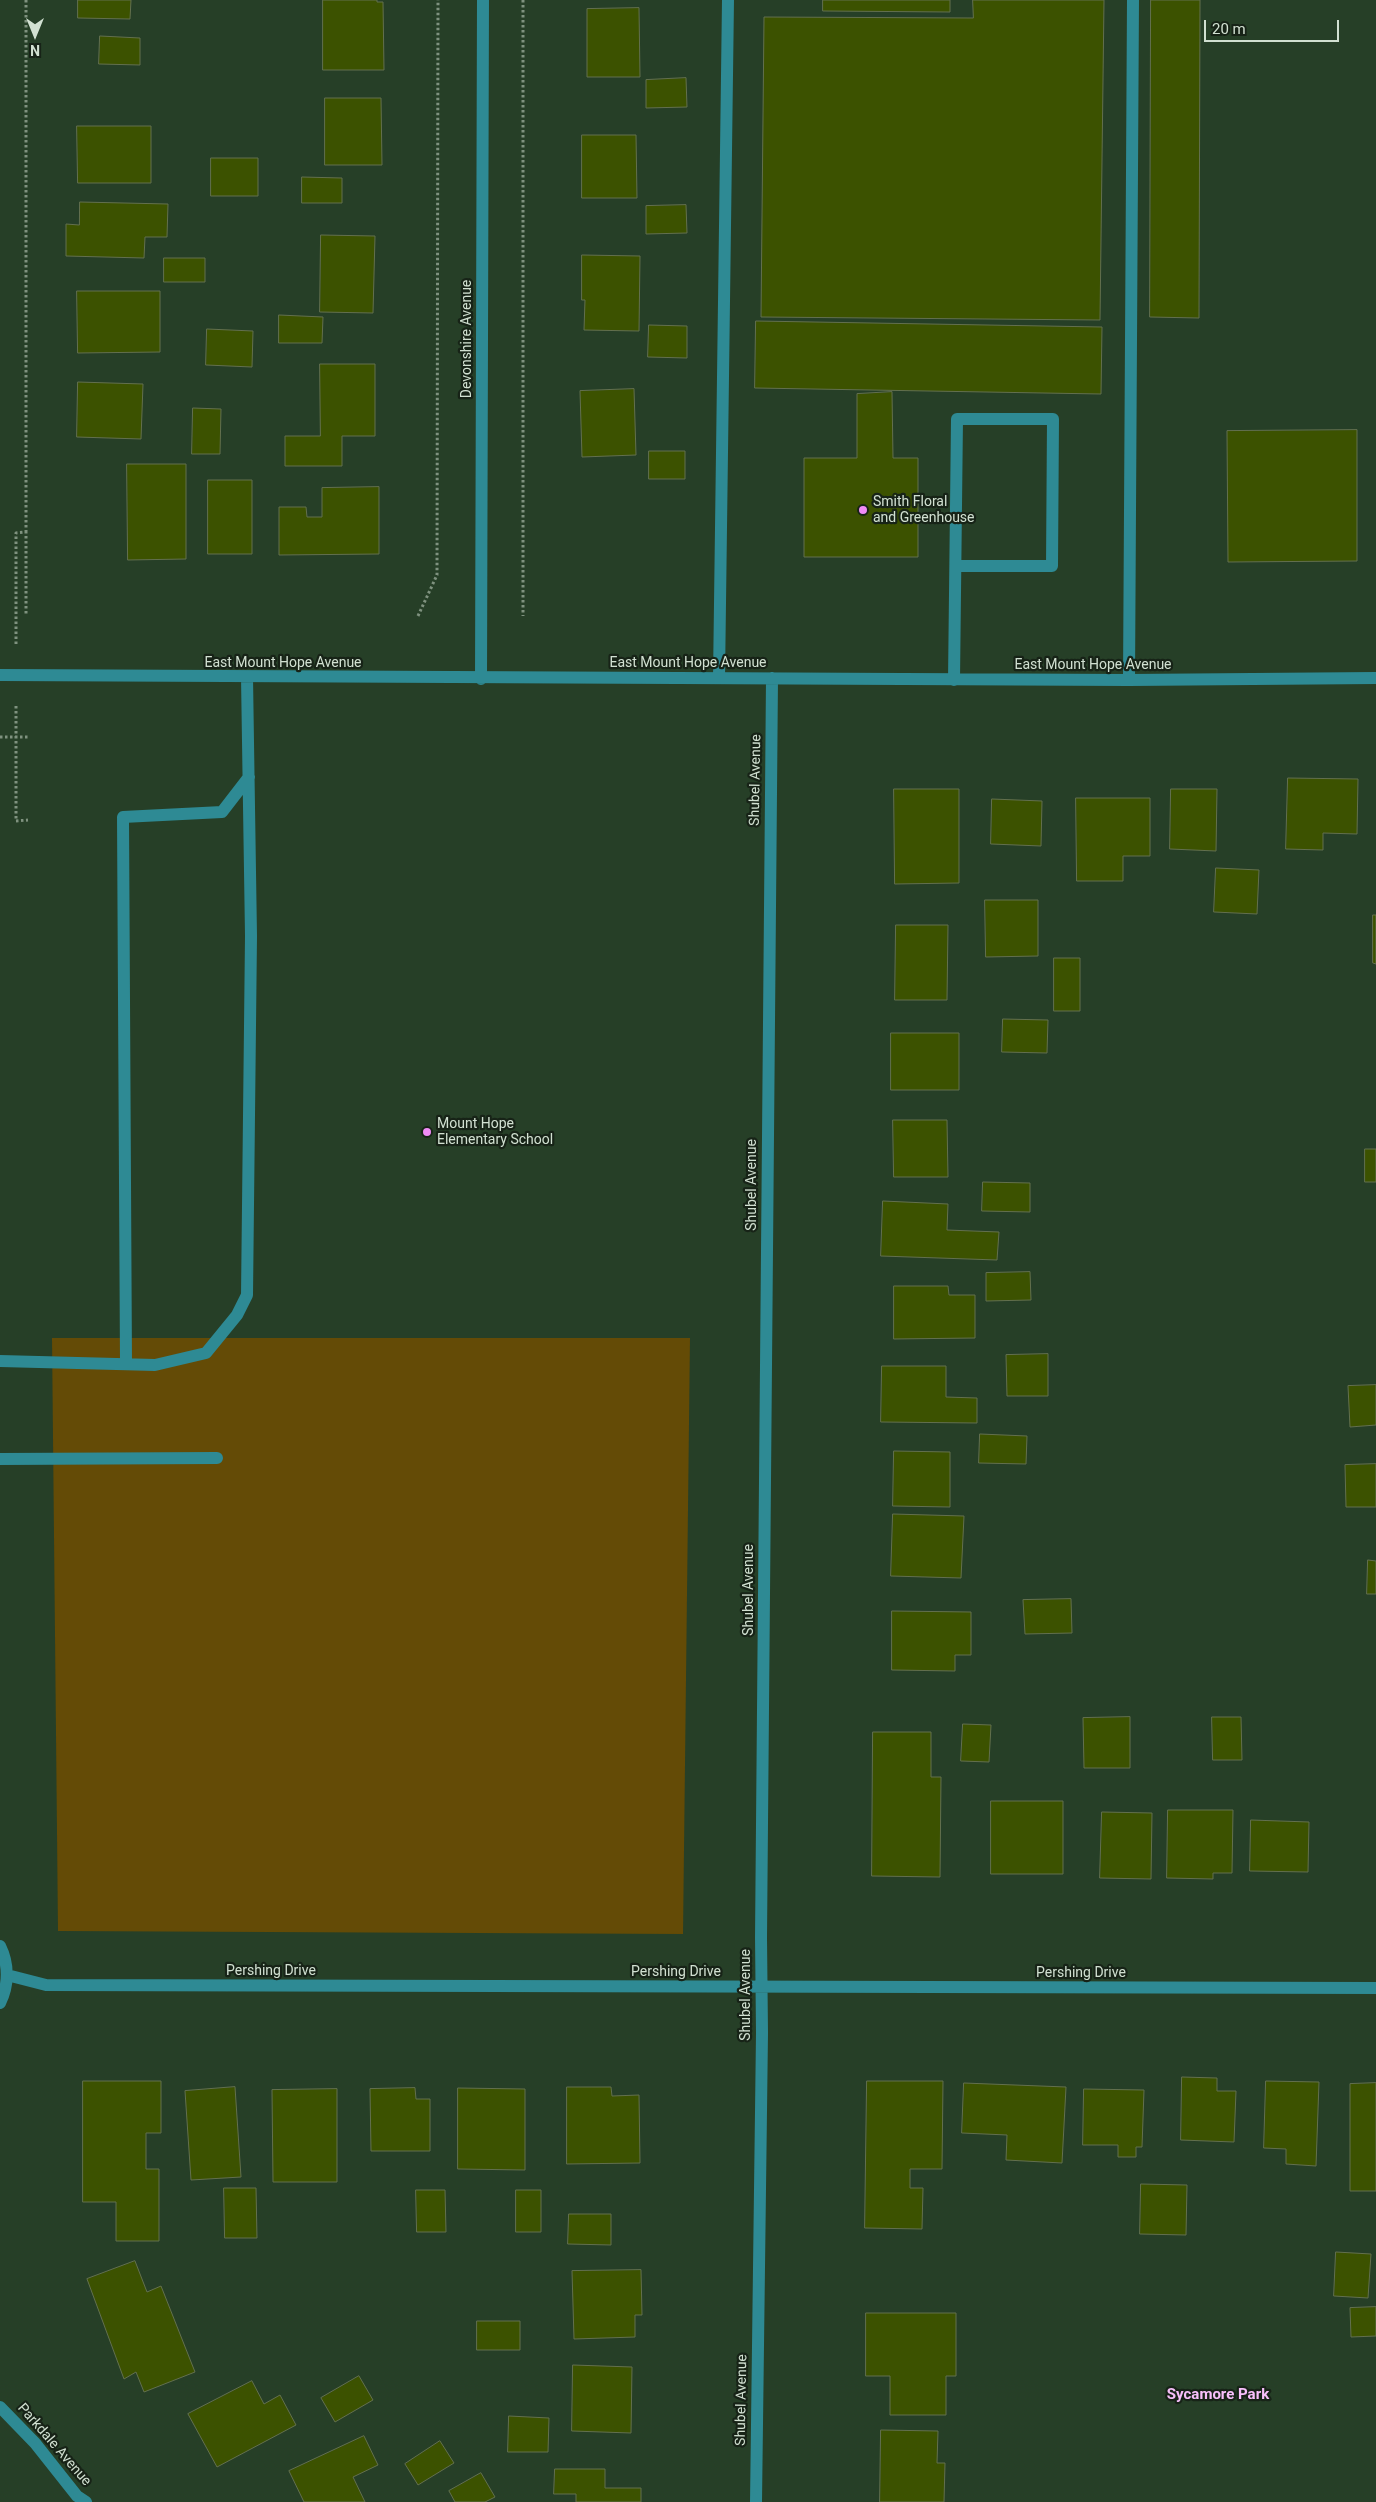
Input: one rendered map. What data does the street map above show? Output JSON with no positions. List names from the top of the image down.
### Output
{
  "streets": {
    "street": [
      "Devonshire Avenue",
      "East Mount Hope Avenue",
      "Shubel Avenue",
      "Pershing Drive",
      "Parkdale Avenue"
    ]
  },
  "crossings": [
    ["Devonshire Avenue", "East Mount Hope Avenue"],
    ["East Mount Hope Avenue", "Shubel Avenue"],
    ["Shubel Avenue", "Pershing Drive"]
  ],
  "districts": ["Sycamore Park"],
  "places": ["Smith Floral and Greenhouse", "Mount Hope Elementary School"],
  "scale_bar": "20 m",
  "north": "bottom"
}
